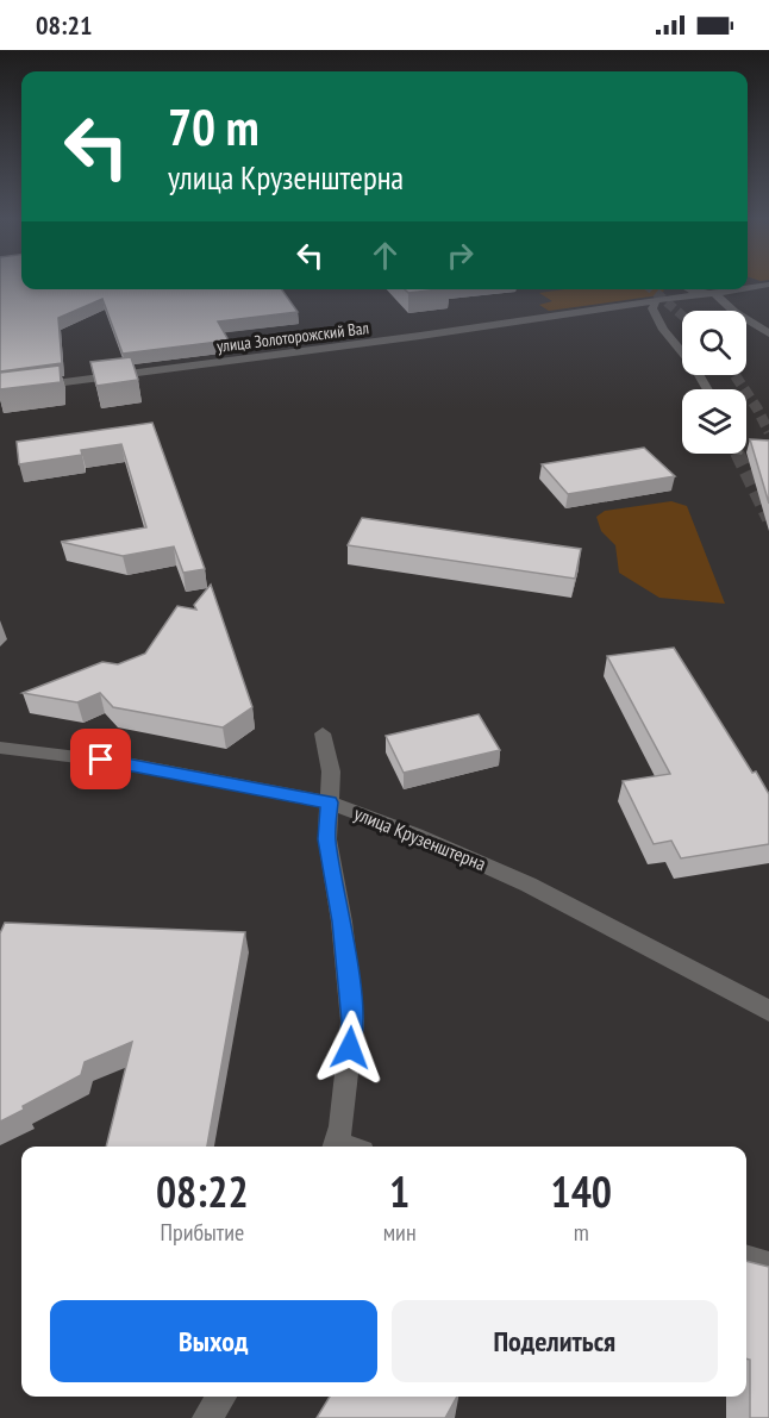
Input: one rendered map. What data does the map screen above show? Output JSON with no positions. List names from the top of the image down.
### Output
{
  "streets": {
    "street": ["улица Золоторожский Вал", "улица Крузенштерна"]
  },
  "page": {
    "status": "08:21",
    "turn": ["70 m", "улица Крузенштерна"],
    "eta": [
      "08:22",
      "Прибытие",
      "1",
      "мин",
      "140",
      "m"
    ],
    "buttons": ["Выход", "Поделиться"]
  }
}
